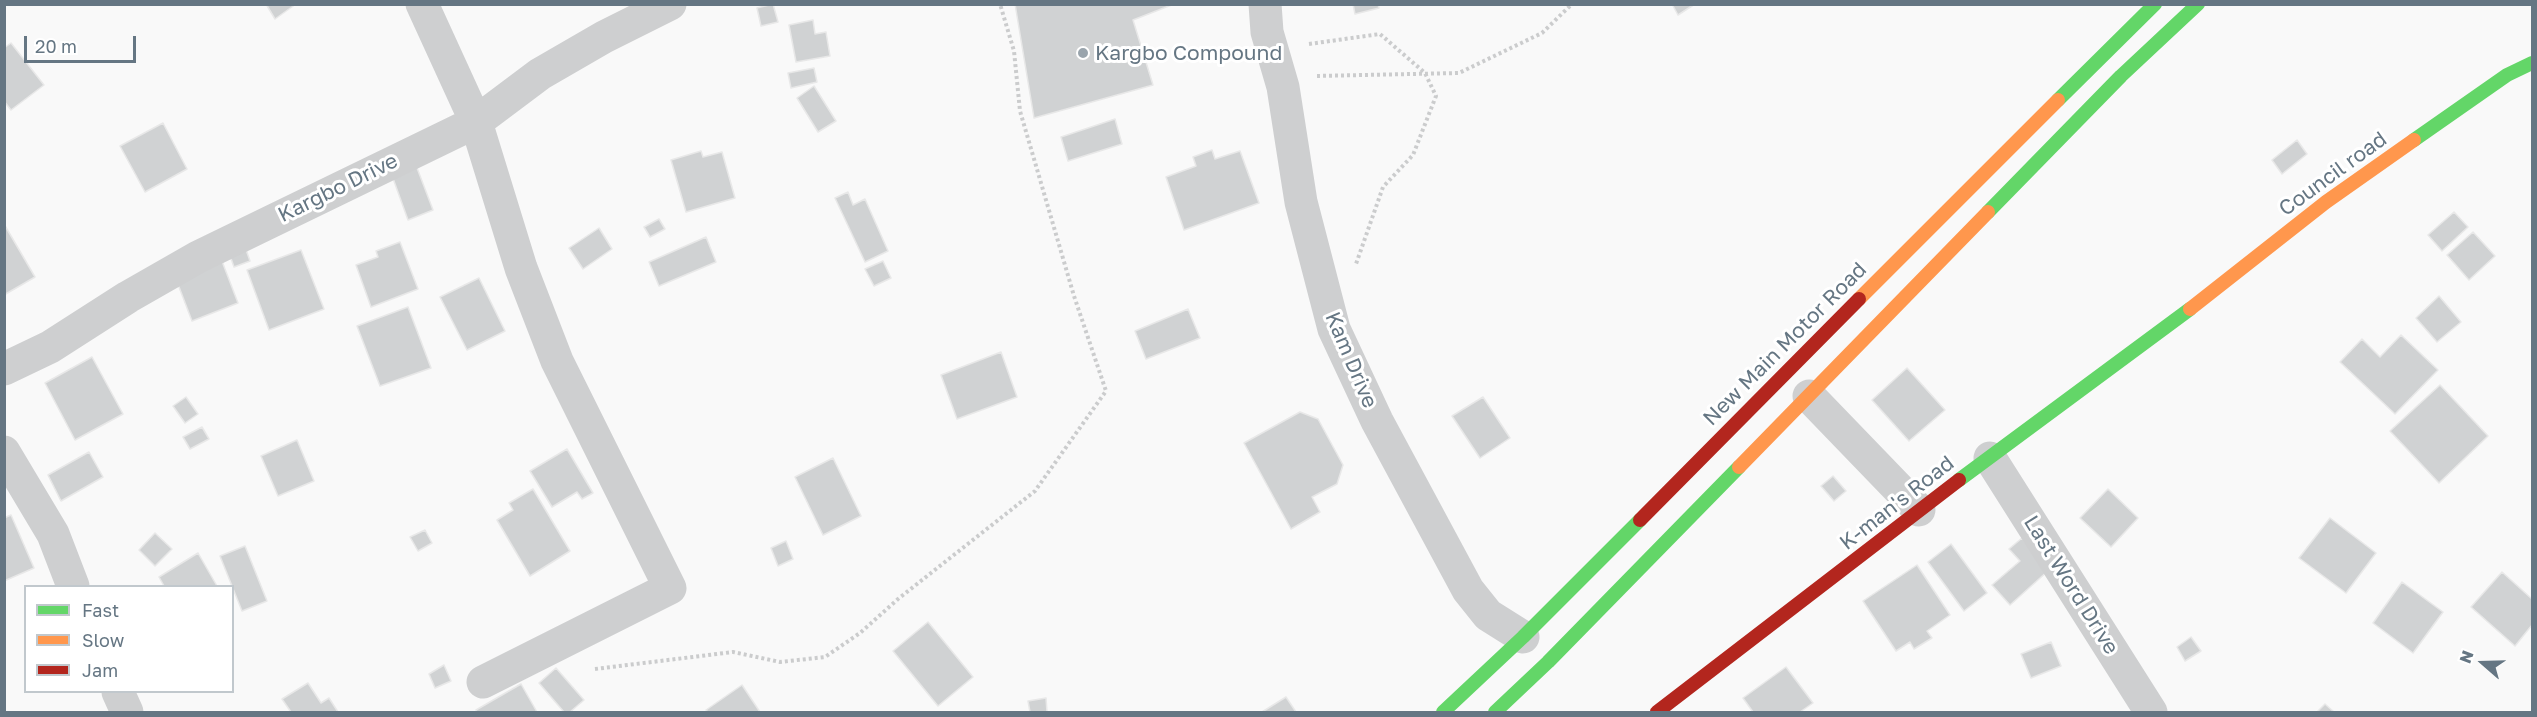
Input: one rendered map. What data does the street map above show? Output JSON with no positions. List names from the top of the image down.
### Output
{
  "streets": {
    "main road": ["Council road", "New Main Motor Road", "K-man's Road"],
    "street": ["Kargbo Drive", "Kam Drive", "Last Word Drive"]
  },
  "crossings": [
    ["Council road", "K-man's Road"],
    ["New Main Motor Road", "Kam Drive"],
    ["K-man's Road", "Last Word Drive"]
  ],
  "places": ["Kargbo Compound"],
  "legend": ["Fast", "Slow", "Jam"],
  "scale_bar": "20 m",
  "north": "left"
}
